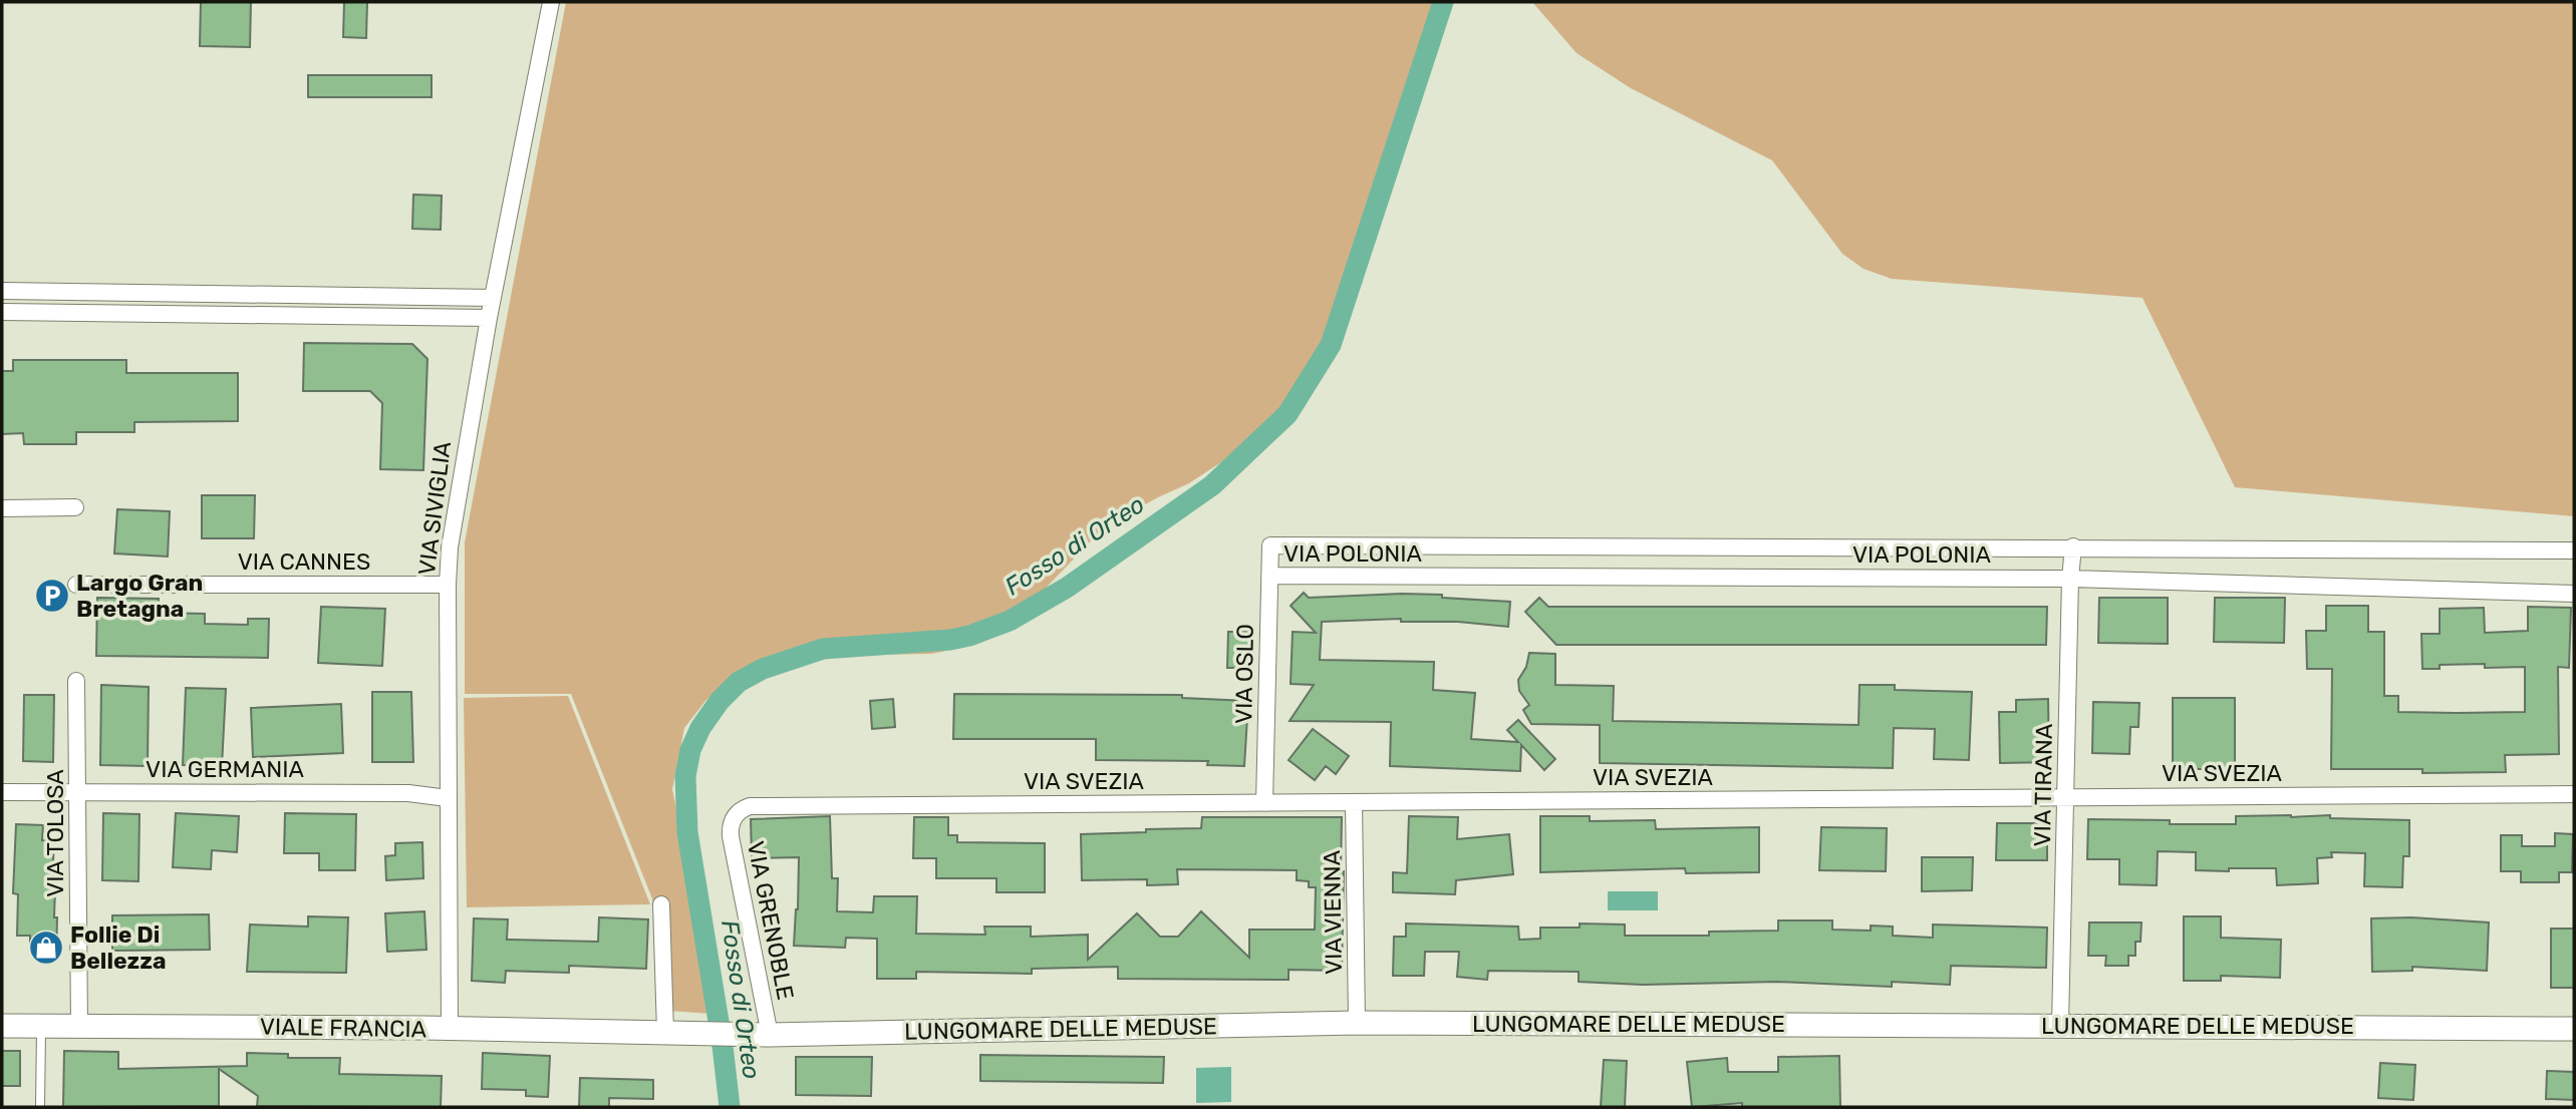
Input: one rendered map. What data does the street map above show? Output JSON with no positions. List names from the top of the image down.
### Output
{
  "streets": {
    "main road": ["LUNGOMARE DELLE MEDUSE", "VIALE FRANCIA"],
    "street": [
      "VIA SIVIGLIA",
      "VIA POLONIA",
      "VIA CANNES",
      "VIA OSLO",
      "VIA GERMANIA",
      "VIA SVEZIA",
      "VIA TIRANA",
      "VIA TOLOSA",
      "VIA VIENNA",
      "VIA GRENOBLE"
    ]
  },
  "crossings": [
    ["VIA SIVIGLIA", "VIA CANNES"],
    ["VIA SIVIGLIA", "VIA GERMANIA"],
    ["VIA SIVIGLIA", "VIALE FRANCIA"],
    ["VIA POLONIA", "VIA OSLO"],
    ["VIA POLONIA", "VIA TIRANA"],
    ["VIA OSLO", "VIA SVEZIA"],
    ["VIA GERMANIA", "VIA TOLOSA"],
    ["VIA SVEZIA", "VIA TIRANA"],
    ["VIA SVEZIA", "VIA VIENNA"],
    ["VIA SVEZIA", "VIA GRENOBLE"],
    ["VIA TIRANA", "LUNGOMARE DELLE MEDUSE"],
    ["VIA TOLOSA", "VIALE FRANCIA"],
    ["VIA VIENNA", "LUNGOMARE DELLE MEDUSE"],
    ["VIA GRENOBLE", "LUNGOMARE DELLE MEDUSE"],
    ["LUNGOMARE DELLE MEDUSE", "VIALE FRANCIA"]
  ],
  "water": ["Fosso di Orteo"],
  "places": {
    "parking": ["Largo Gran Bretagna"],
    "shop": ["Follie Di Bellezza"]
  }
}
